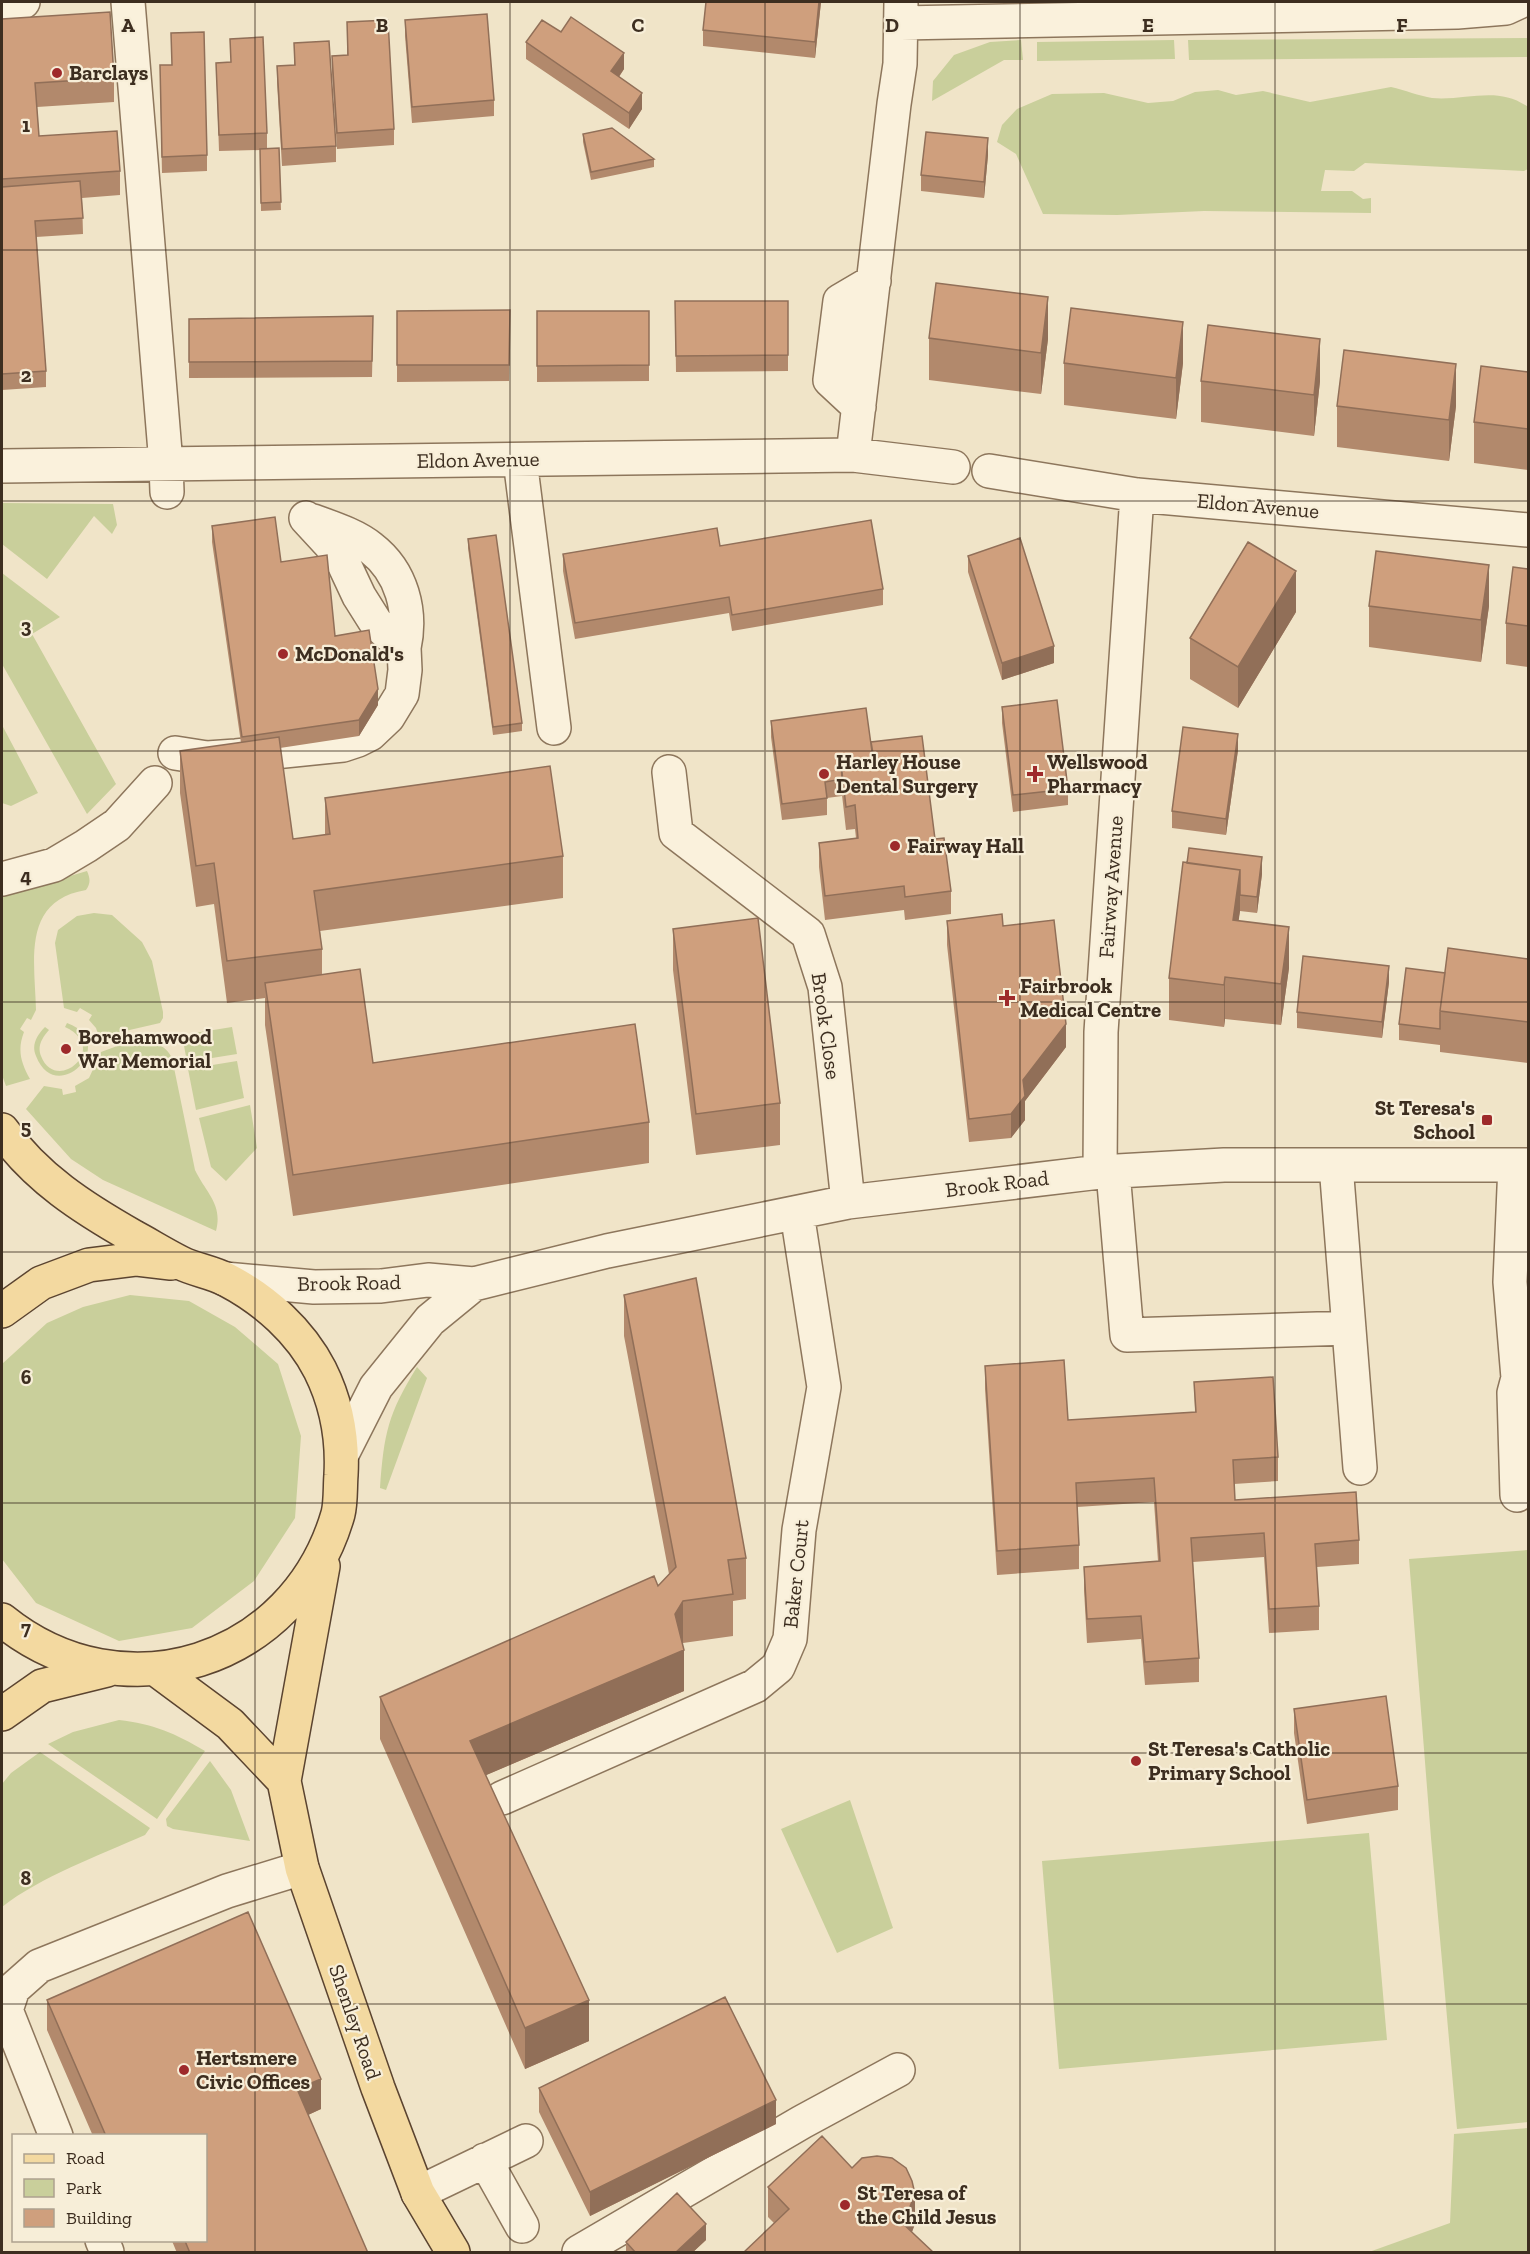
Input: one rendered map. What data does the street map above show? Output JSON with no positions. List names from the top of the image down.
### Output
{
  "streets": {
    "main road": ["Shenley Road"],
    "street": [
      "Eldon Avenue",
      "Fairway Avenue",
      "Brook Close",
      "Brook Road",
      "Baker Court"
    ]
  },
  "crossings": [
    ["Eldon Avenue", "Fairway Avenue"],
    ["Fairway Avenue", "Brook Road"],
    ["Brook Close", "Brook Road"],
    ["Brook Road", "Baker Court"]
  ],
  "places": {
    "other": [
      "Barclays",
      "McDonald's",
      "Harley House Dental Surgery",
      "Fairway Hall",
      "Borehamwood War Memorial",
      "St Teresa's Catholic Primary School",
      "Hertsmere Civic Offices",
      "St Teresa of the Child Jesus"
    ],
    "health": ["Wellswood Pharmacy", "Fairbrook Medical Centre"],
    "transit": ["St Teresa's School"]
  },
  "legend": ["Road", "Park", "Building"],
  "grid": {
    "columns": [
      "A",
      "B",
      "C",
      "D",
      "E",
      "F"
    ],
    "rows": [
      "1",
      "2",
      "3",
      "4",
      "5",
      "6",
      "7",
      "8"
    ]
  }
}
